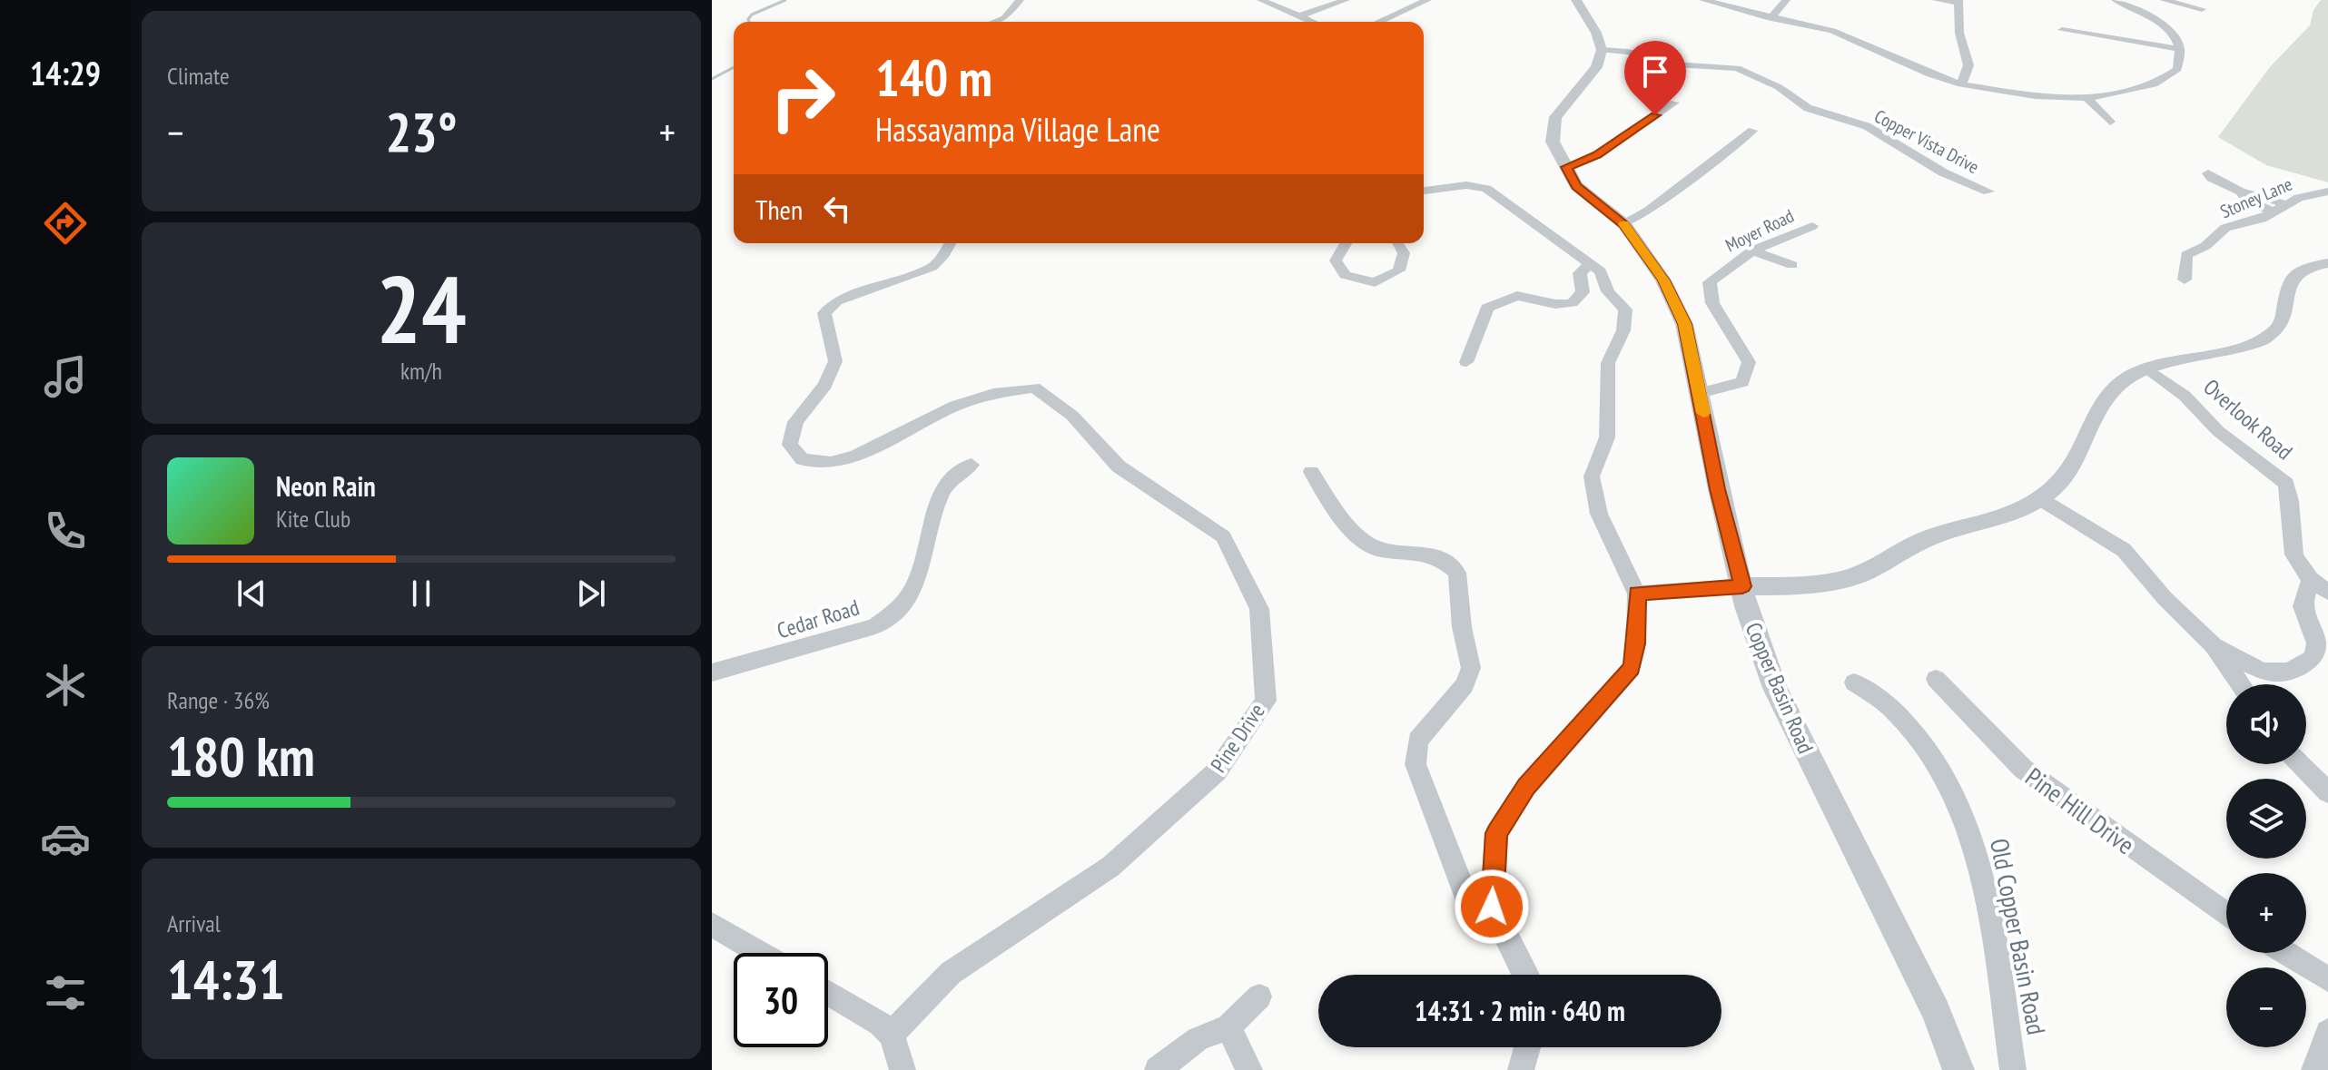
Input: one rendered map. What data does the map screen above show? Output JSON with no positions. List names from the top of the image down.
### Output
{
  "streets": {
    "street": [
      "Copper Vista Drive",
      "Stoney Lane",
      "Moyer Road",
      "Overlook Road",
      "Cedar Road",
      "Copper Basin Road",
      "Pine Drive",
      "Pine Hill Drive",
      "Old Copper Basin Road"
    ]
  },
  "crossings": [
    ["Copper Vista Drive", "Copper Basin Road"],
    ["Moyer Road", "Copper Basin Road"]
  ],
  "page": {
    "tabs": "14:29",
    "tile": [
      "Climate",
      ["24", "km/h"],
      ["Range · 36%", "180 km"],
      ["Arrival", "14:31"]
    ],
    "turn": ["140 m", "Hassayampa Village Lane"],
    "heat": ["−", "23°", "+"],
    "then": "Then",
    "song": ["Neon Rain", "Kite Club"],
    "map_buttons": ["+", "−"],
    "limit": "30",
    "trip": "14:31 · 2 min · 640 m"
  }
}
